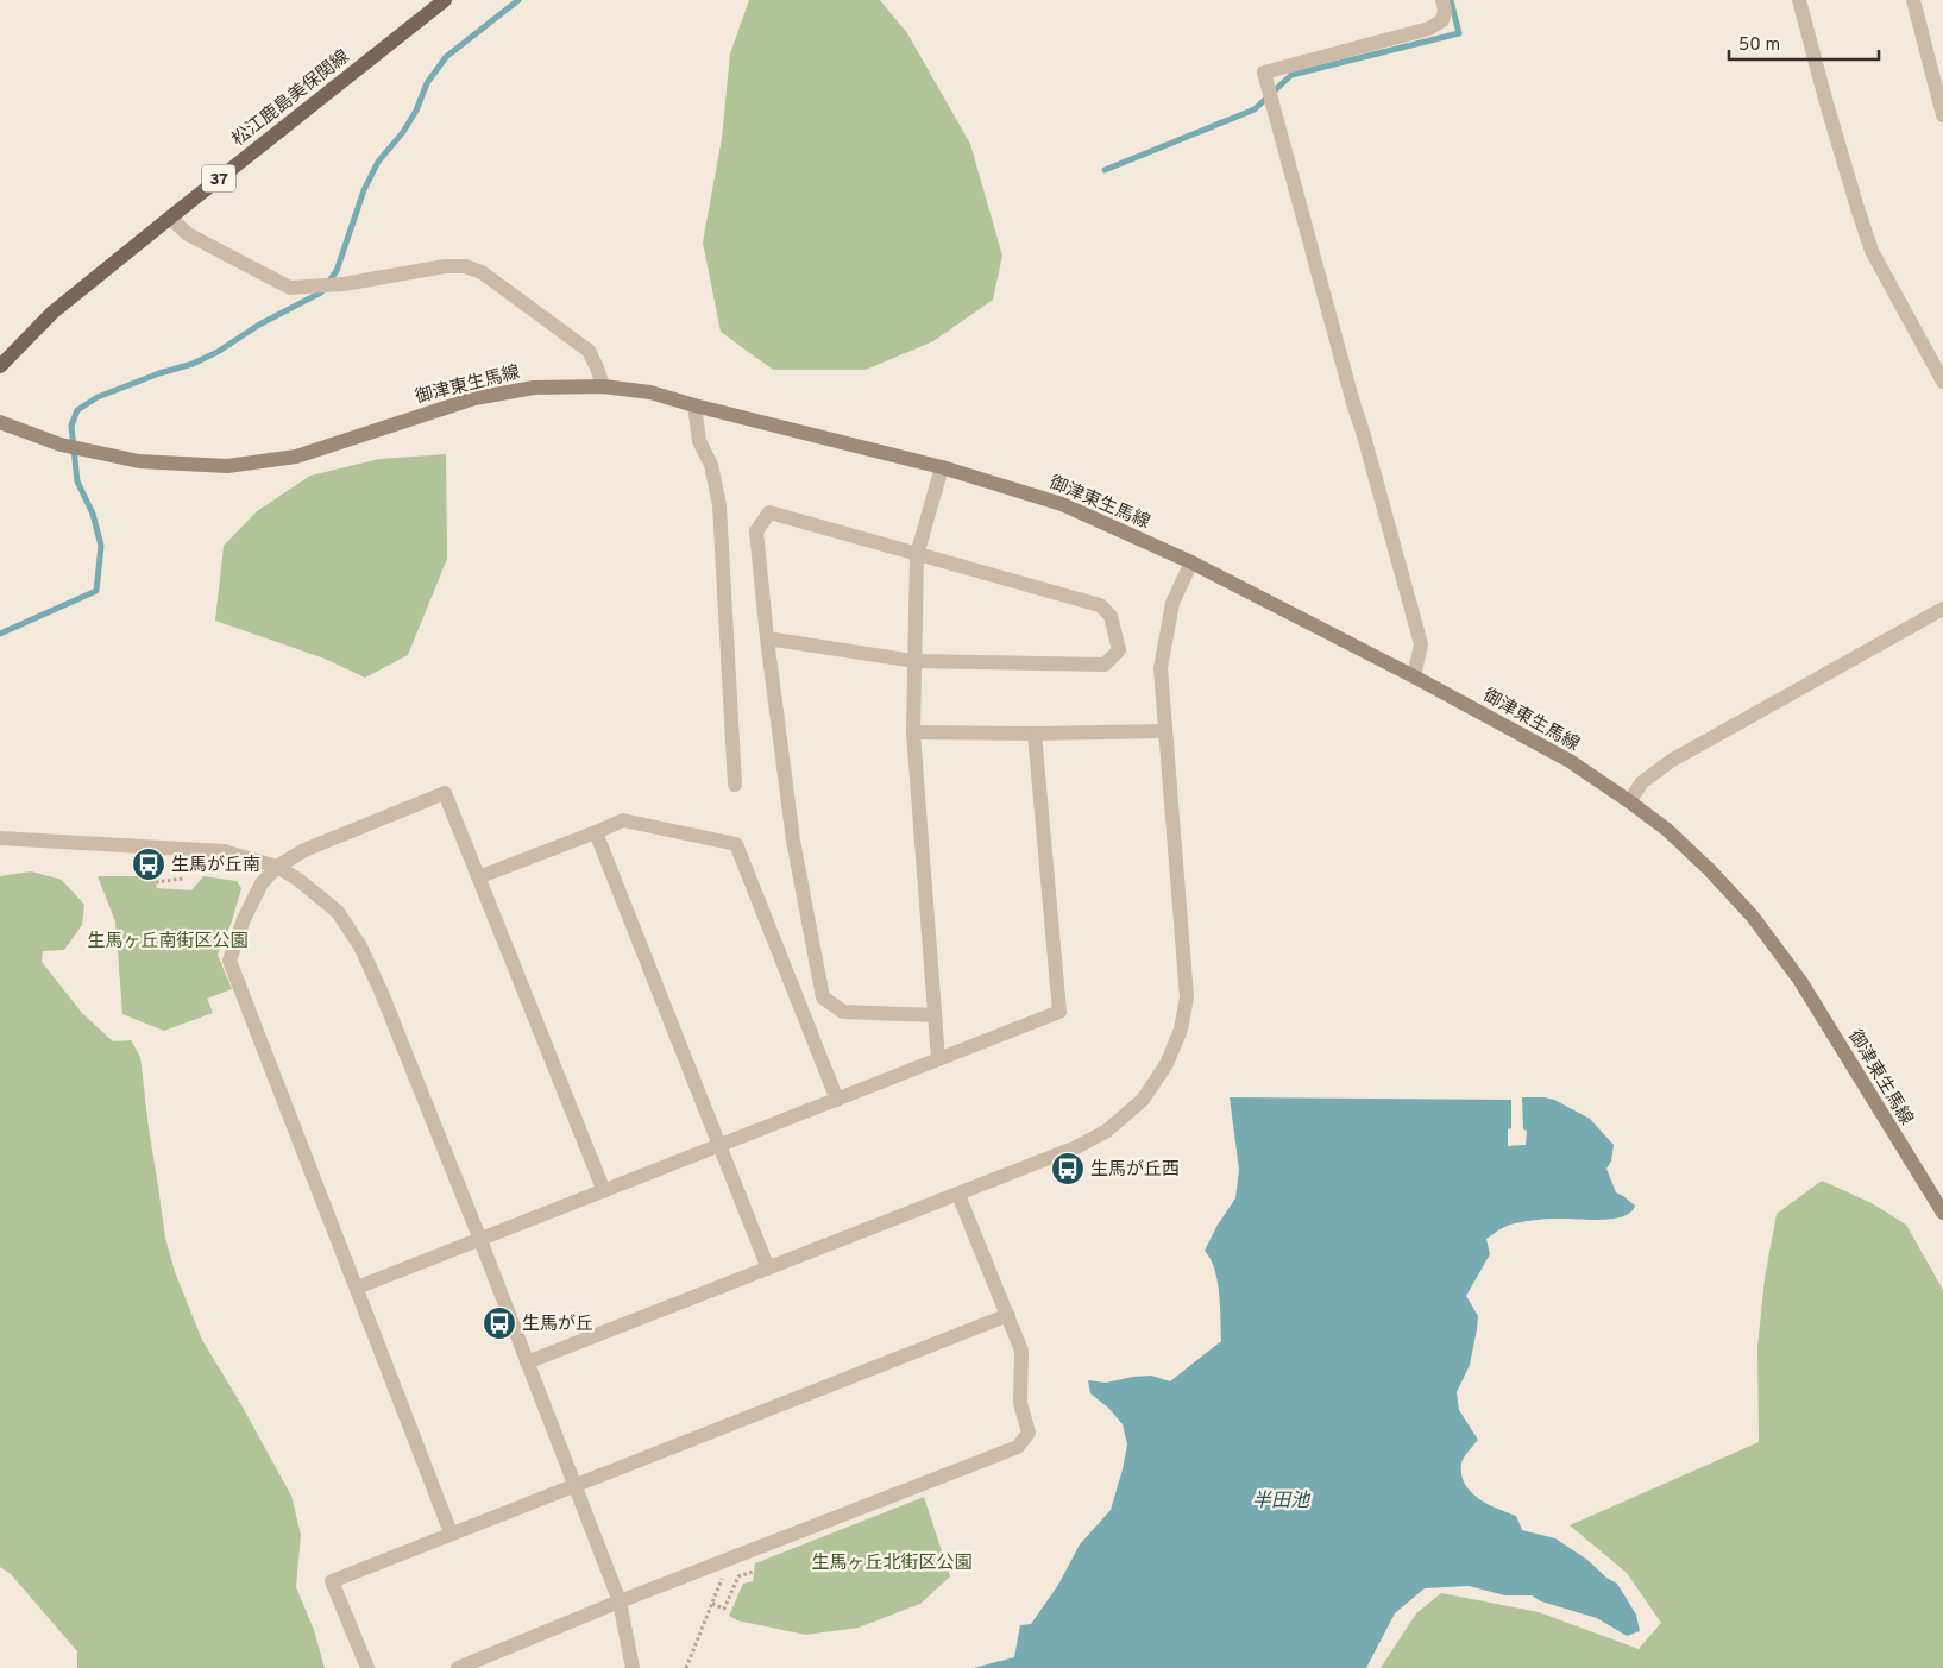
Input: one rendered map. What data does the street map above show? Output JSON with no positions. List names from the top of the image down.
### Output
{
  "streets": {
    "main road": ["松江鹿島美保関線", "37", "御津東生馬線"]
  },
  "water": ["半田池"],
  "parks": ["生馬ヶ丘南街区公園", "生馬ヶ丘北街区公園"],
  "places": {
    "bus stop": ["生馬が丘南", "生馬が丘西", "生馬が丘"]
  },
  "scale_bar": "50 m"
}
